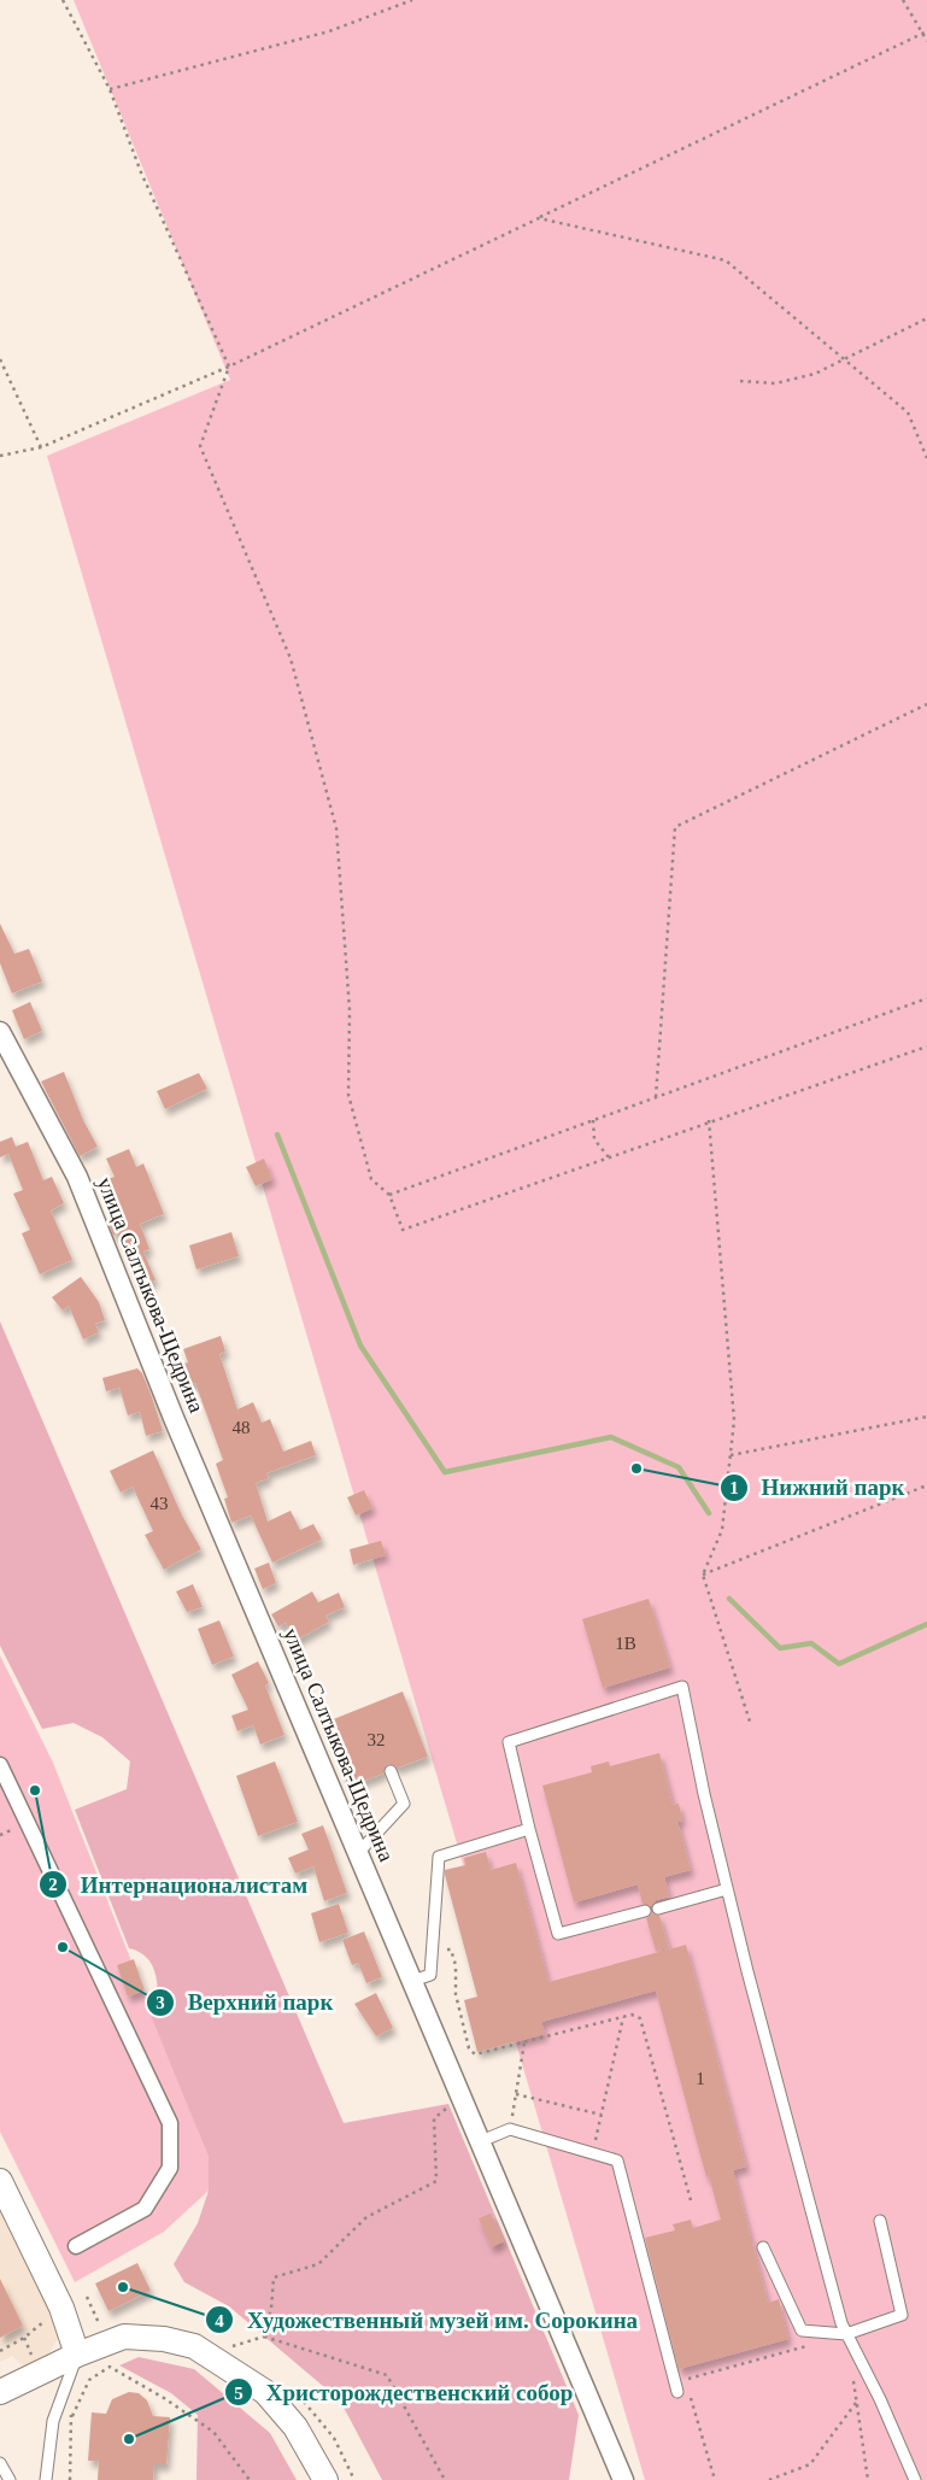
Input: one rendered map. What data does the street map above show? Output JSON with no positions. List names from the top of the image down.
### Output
{
  "streets": {
    "street": ["улица Салтыкова-Щедрина"]
  },
  "places": [
    "Нижний парк",
    "Интернационалистам",
    "Верхний парк",
    "Художественный музей им. Сорокина",
    "Христорождественский собор"
  ],
  "house_numbers": [
    "48",
    "43",
    "1В",
    "32",
    "1"
  ]
}
